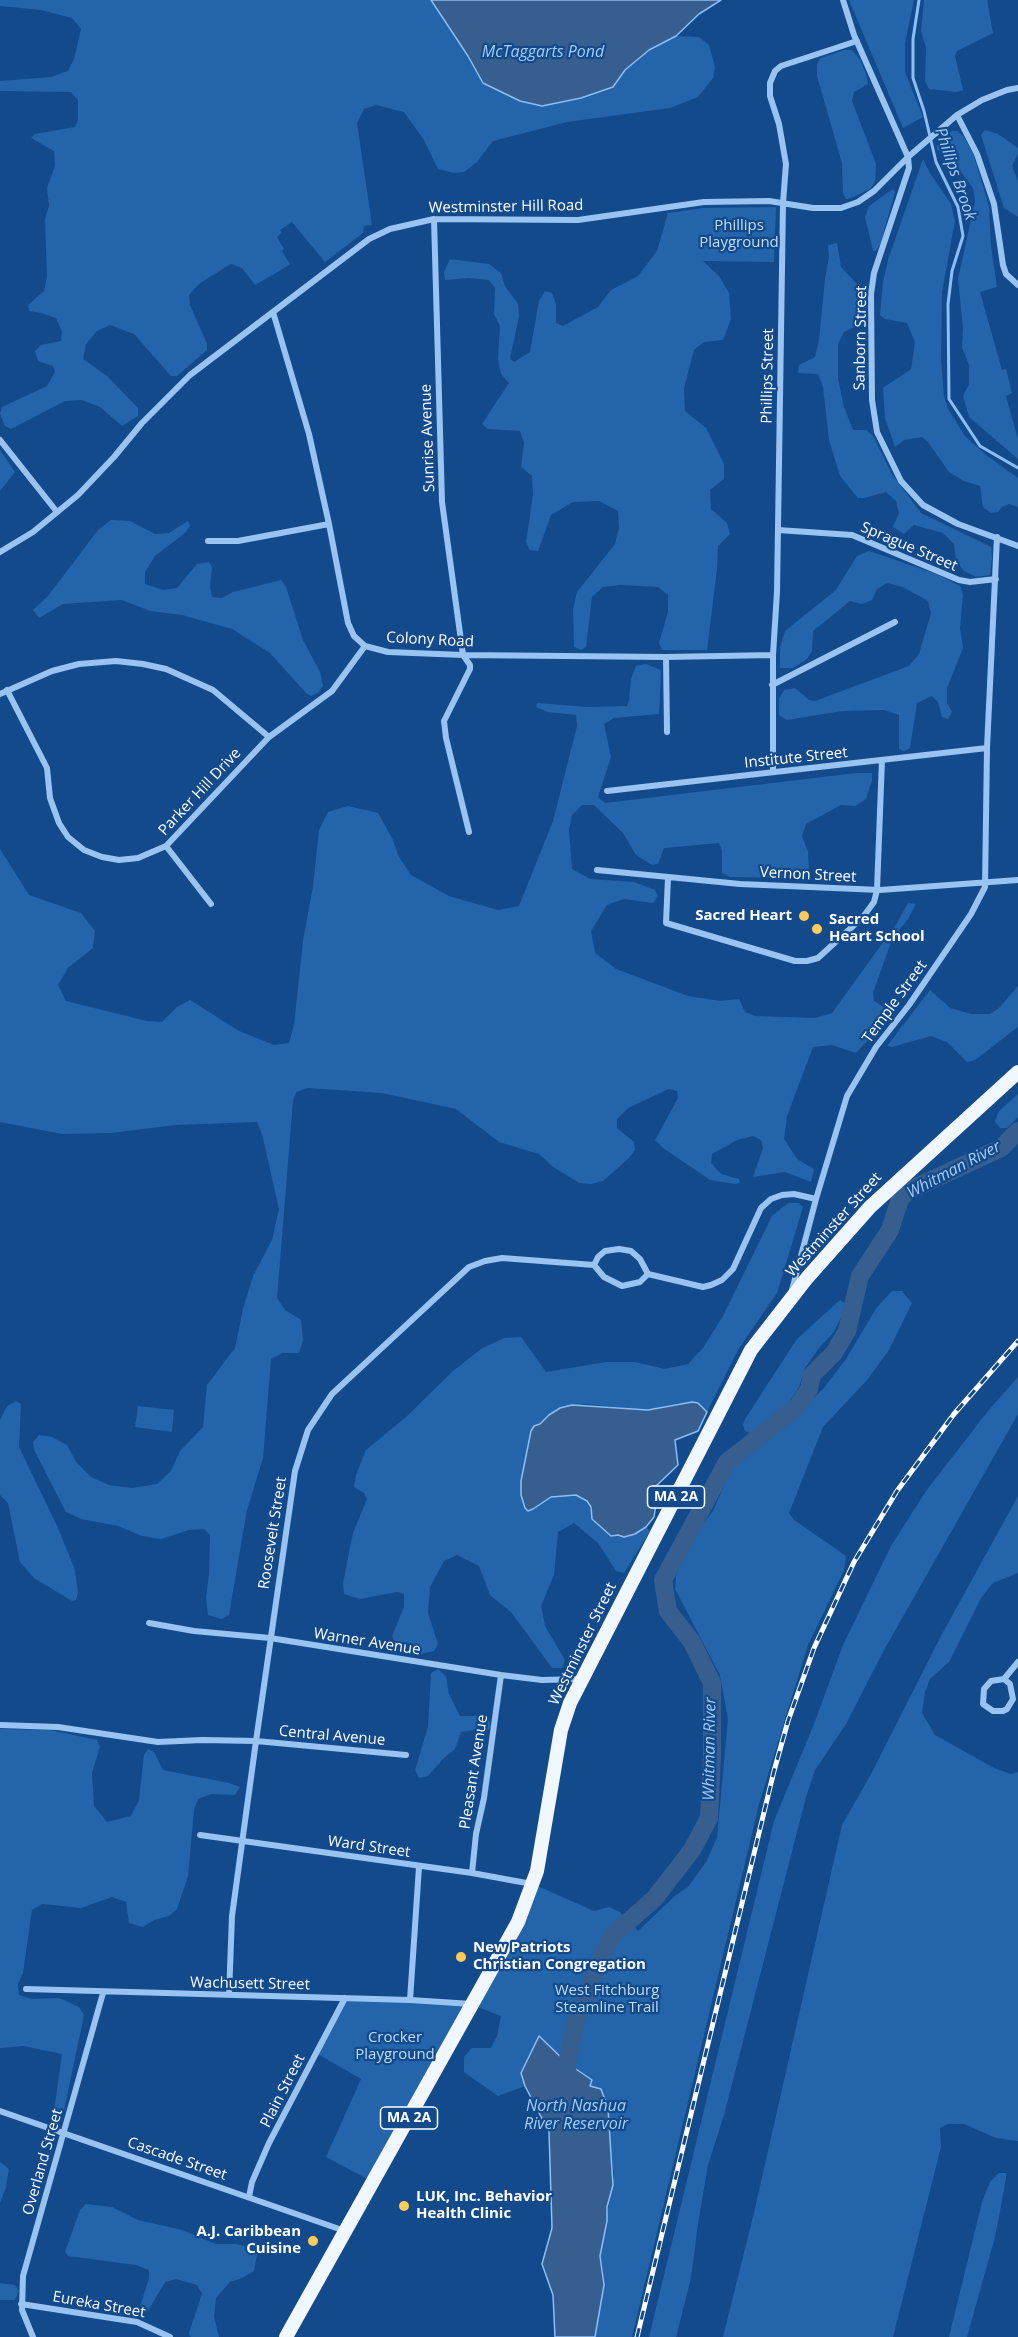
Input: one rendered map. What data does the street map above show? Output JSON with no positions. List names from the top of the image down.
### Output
{
  "streets": {
    "highway": ["Westminster Street", "MA 2A"],
    "street": [
      "Westminster Hill Road",
      "Sanborn Street",
      "Phillips Street",
      "Sunrise Avenue",
      "Sprague Street",
      "Colony Road",
      "Institute Street",
      "Parker Hill Drive",
      "Vernon Street",
      "Temple Street",
      "Roosevelt Street",
      "Warner Avenue",
      "Central Avenue",
      "Pleasant Avenue",
      "Ward Street",
      "Wachusett Street",
      "Plain Street",
      "Cascade Street",
      "Overland Street",
      "Eureka Street"
    ]
  },
  "crossings": [
    ["Westminster Hill Road", "Sanborn Street"],
    ["Westminster Hill Road", "Phillips Street"],
    ["Westminster Hill Road", "Sunrise Avenue"],
    ["Westminster Hill Road", "Colony Road"],
    ["Sanborn Street", "Temple Street"],
    ["Phillips Street", "Sprague Street"],
    ["Phillips Street", "Colony Road"],
    ["Phillips Street", "Institute Street"],
    ["Sunrise Avenue", "Colony Road"],
    ["Sprague Street", "Temple Street"],
    ["Colony Road", "Parker Hill Drive"],
    ["Institute Street", "Temple Street"],
    ["Vernon Street", "Temple Street"],
    ["Temple Street", "Westminster Street"],
    ["Westminster Street", "Warner Avenue"],
    ["Westminster Street", "Ward Street"],
    ["Westminster Street", "Wachusett Street"],
    ["Westminster Street", "Cascade Street"],
    ["Roosevelt Street", "Warner Avenue"],
    ["Roosevelt Street", "Central Avenue"],
    ["Roosevelt Street", "Ward Street"],
    ["Roosevelt Street", "Wachusett Street"],
    ["Warner Avenue", "Pleasant Avenue"],
    ["Pleasant Avenue", "Ward Street"],
    ["Wachusett Street", "Plain Street"],
    ["Wachusett Street", "Overland Street"],
    ["Plain Street", "Cascade Street"],
    ["Cascade Street", "Overland Street"],
    ["Overland Street", "Eureka Street"]
  ],
  "water": [
    "McTaggarts Pond",
    "Phillips Brook",
    "Whitman River",
    "North Nashua River Reservoir"
  ],
  "parks": ["Phillips Playground", "West Fitchburg Steamline Trail", "Crocker Playground"],
  "places": [
    "Sacred Heart",
    "Sacred Heart School",
    "New Patriots Christian Congregation",
    "LUK, Inc. Behavior Health Clinic",
    "A.J. Caribbean Cuisine"
  ]
}
